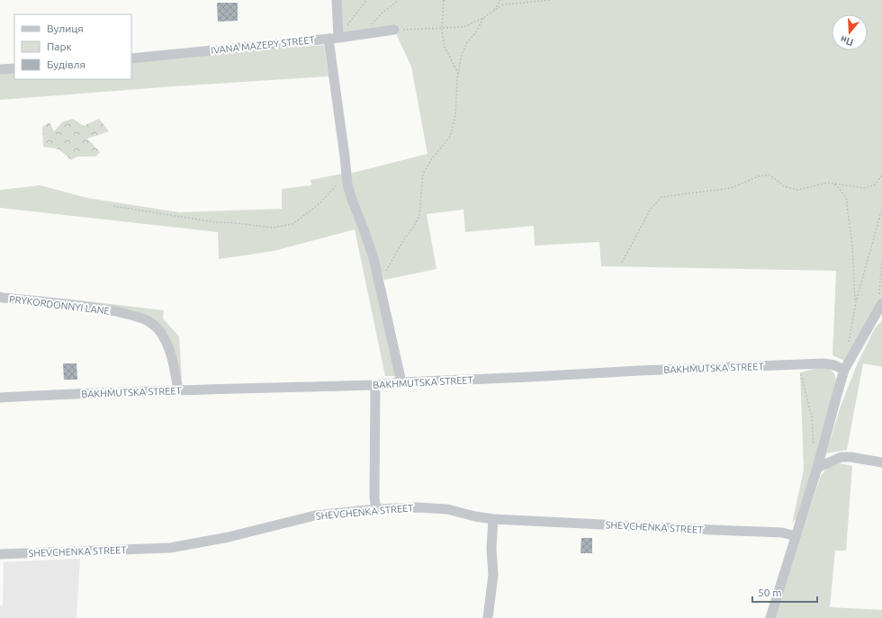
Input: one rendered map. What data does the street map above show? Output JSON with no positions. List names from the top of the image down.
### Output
{
  "streets": {
    "street": [
      "IVANA MAZEPY STREET",
      "PRYKORDONNYI LANE",
      "BAKHMUTSKA STREET",
      "SHEVCHENKA STREET"
    ]
  },
  "crossings": [
    ["PRYKORDONNYI LANE", "BAKHMUTSKA STREET"]
  ],
  "legend": ["Вулиця", "Парк", "Будівля"],
  "scale_bar": "50 m",
  "north": "bottom"
}
